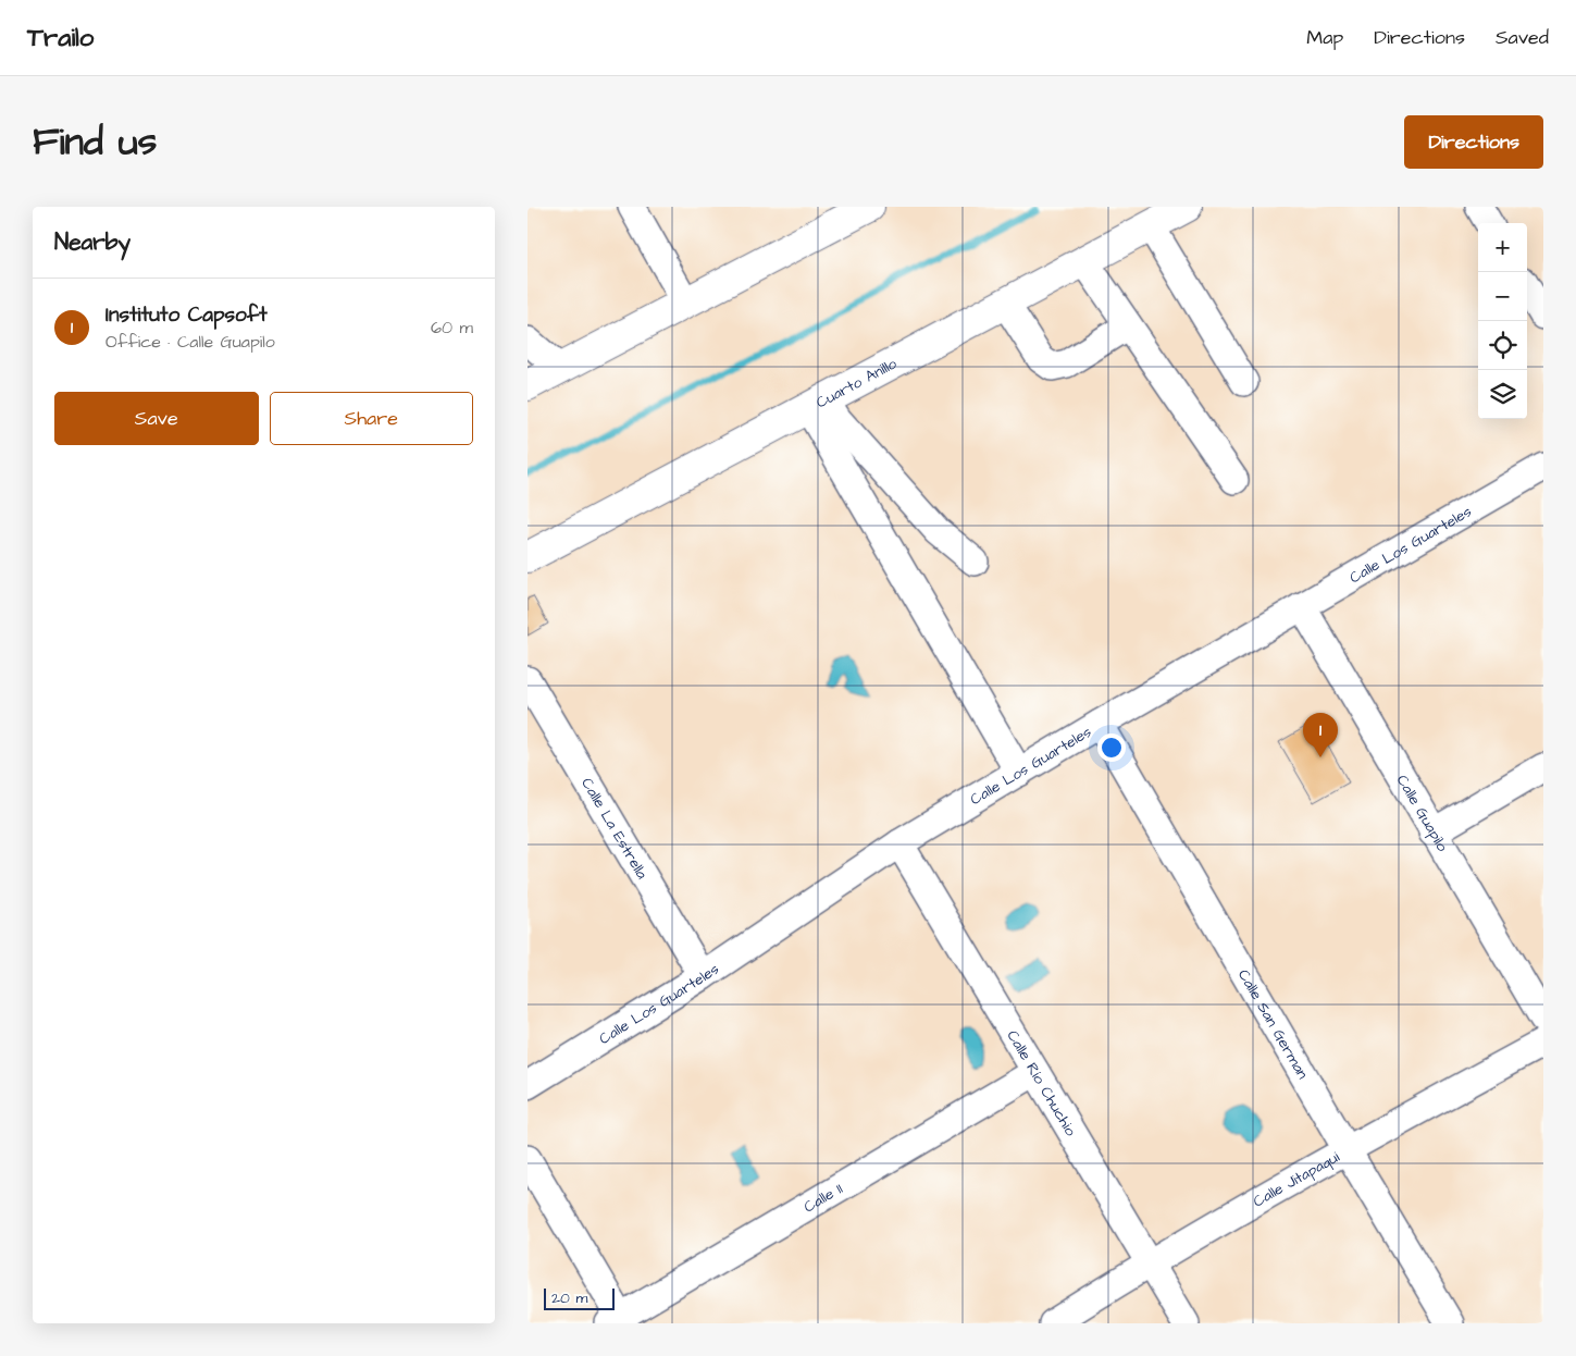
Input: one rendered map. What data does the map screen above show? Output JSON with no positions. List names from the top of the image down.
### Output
{
  "streets": {
    "highway": ["Cuarto Anillo"],
    "street": [
      "Calle Los Guarteles",
      "Calle Guapilo",
      "Calle La Estrella",
      "Calle San German",
      "Calle Río Chuchio",
      "Calle Jitapaqui",
      "Calle 11"
    ]
  },
  "crossings": [
    ["Calle Los Guarteles", "Calle Guapilo"],
    ["Calle Los Guarteles", "Calle La Estrella"],
    ["Calle Los Guarteles", "Calle San German"],
    ["Calle Los Guarteles", "Calle Río Chuchio"],
    ["Calle San German", "Calle Jitapaqui"],
    ["Calle Río Chuchio", "Calle Jitapaqui"],
    ["Calle Río Chuchio", "Calle 11"]
  ],
  "scale_bar": "20 m",
  "page": {
    "header": "Trailo",
    "nav": ["Map", "Directions", "Saved"],
    "title": "Find us",
    "buttons": [
      "Directions",
      ["Save", "Share"]
    ],
    "heading": "Nearby",
    "map_buttons": ["+", "−"],
    "list": [
      {
        "mark": "1",
        "name": "Instituto Capsoft",
        "note": "Office · Calle Guapilo",
        "value": "60 m"
      }
    ],
    "pins": "1",
    "scale": "20 m"
  }
}
